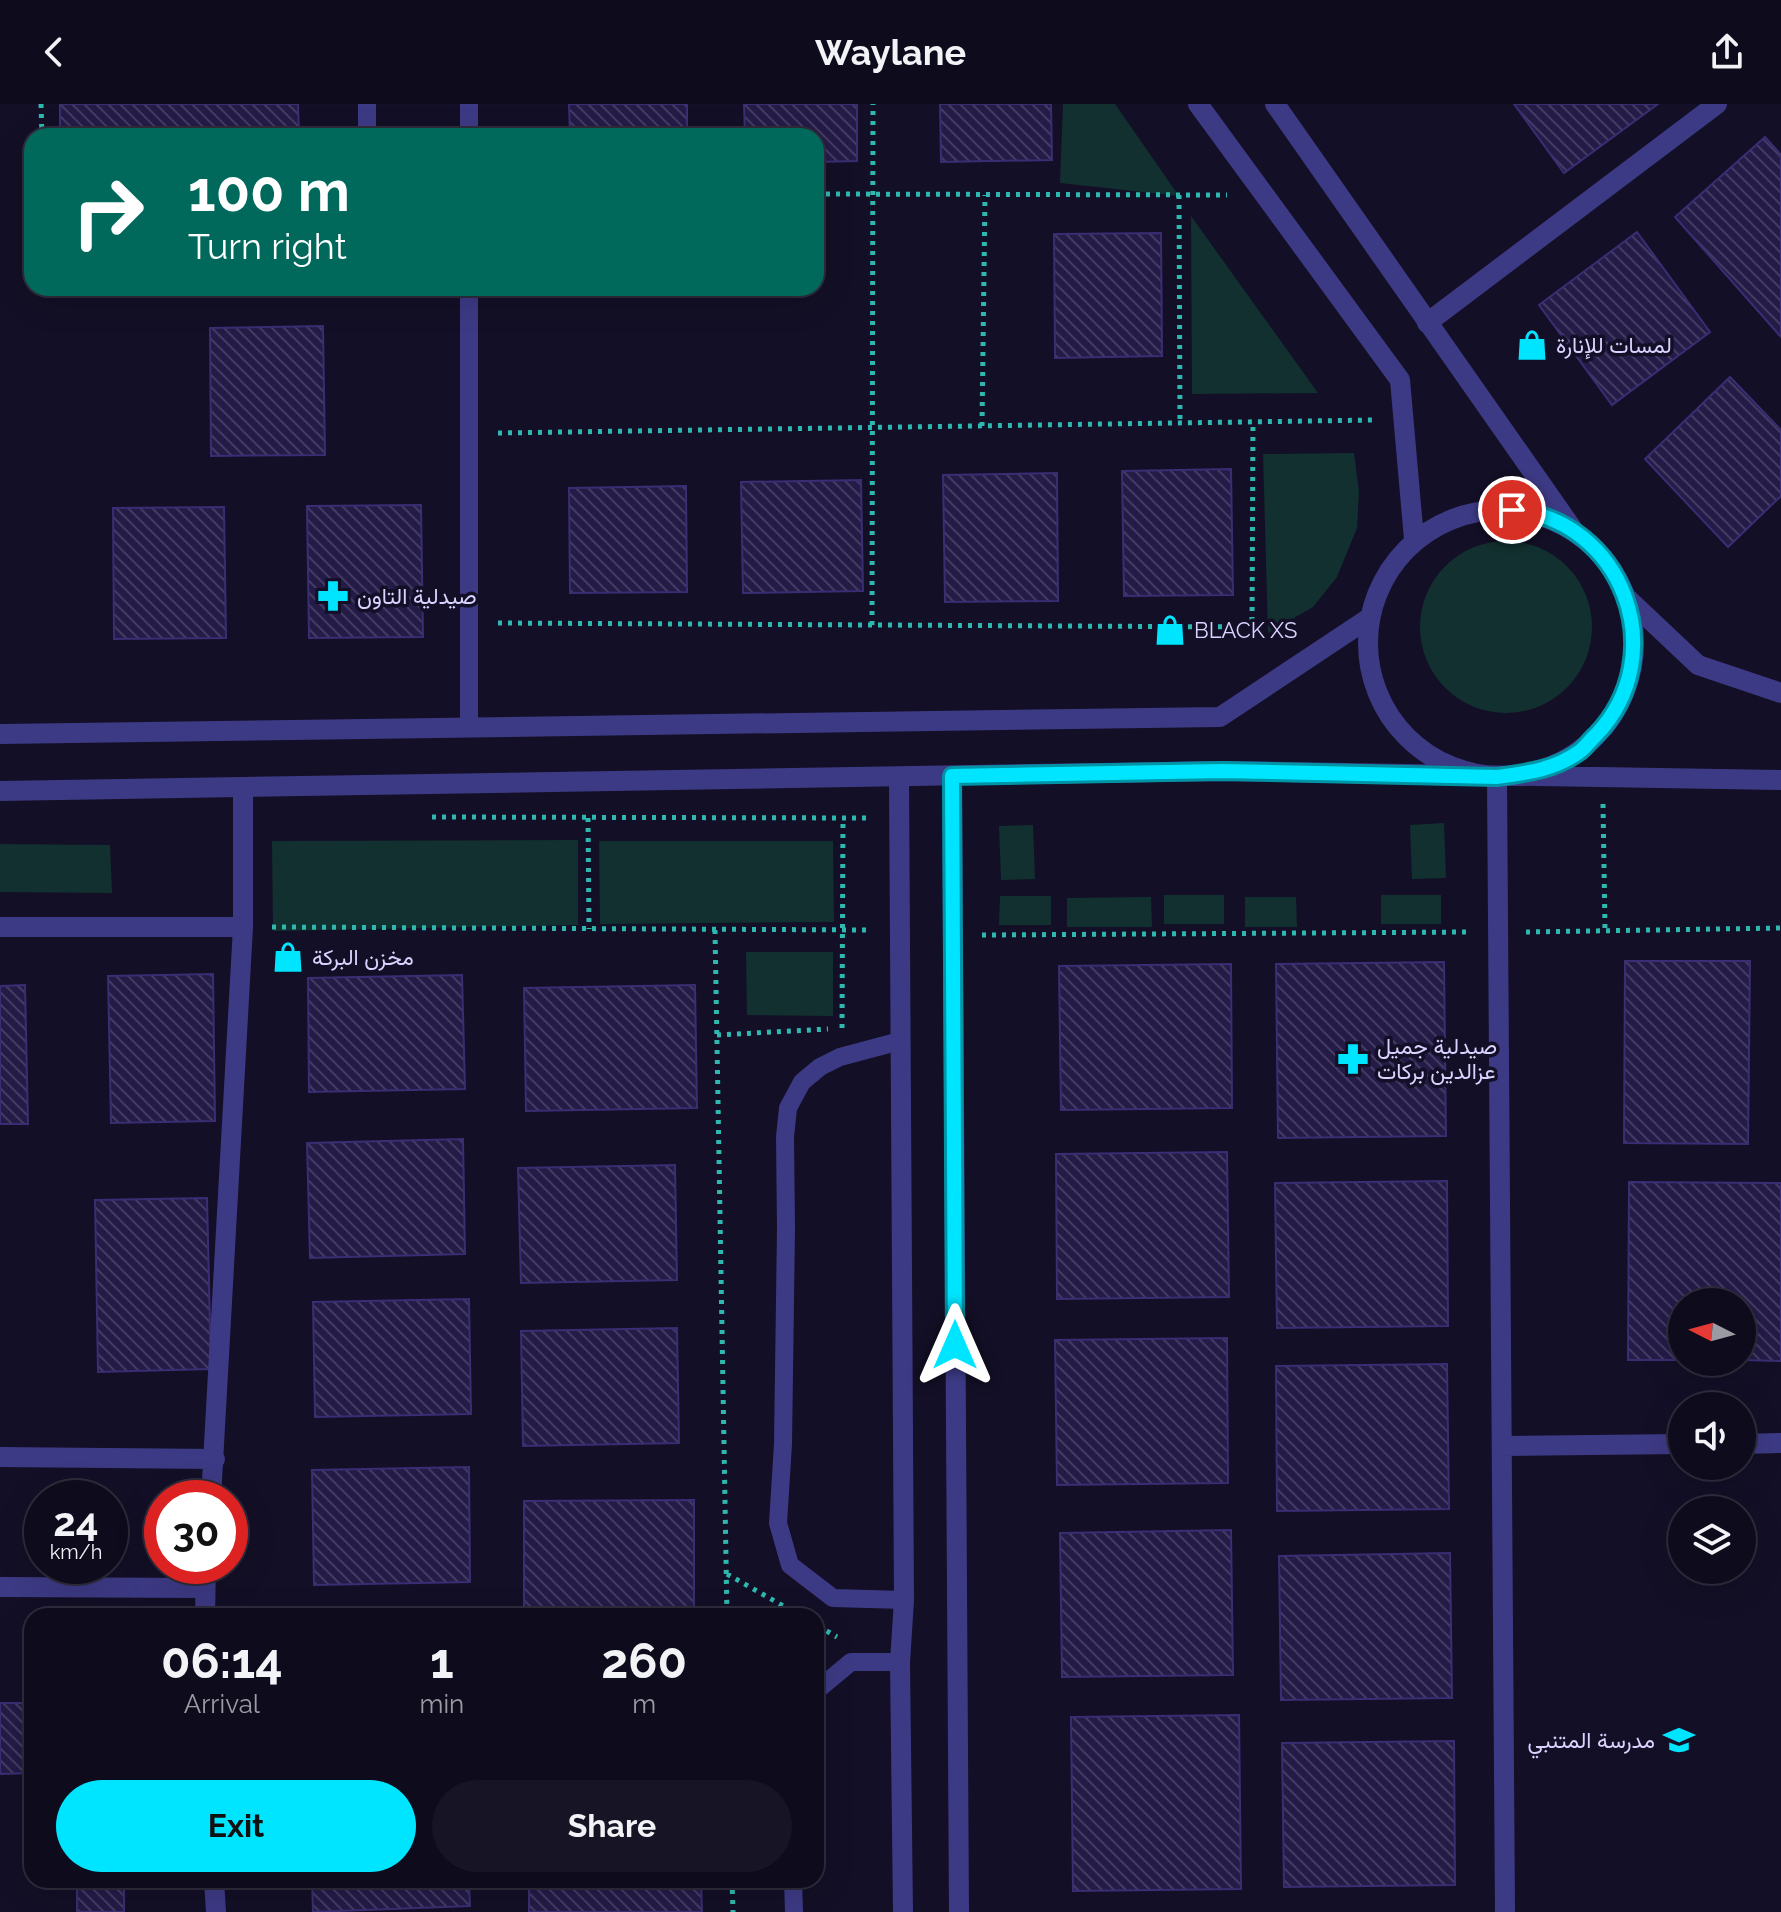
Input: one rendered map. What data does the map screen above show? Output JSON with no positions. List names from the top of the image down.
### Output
{
  "places": {
    "shop": ["لمسات للإنارة", "BLACK XS", "مخزن البركة"],
    "pharmacy": ["صيدلية التاون", "صيدلية جميل عزالدين بركات"],
    "school or university": ["مدرسة المتنبي"]
  },
  "north": "left",
  "page": {
    "header": "Waylane",
    "turn": ["100 m", "Turn right"],
    "speed": "24 km/h",
    "limit": "30",
    "eta": [
      "06:14",
      "Arrival",
      "1",
      "min",
      "260",
      "m"
    ],
    "buttons": ["Exit", "Share"]
  }
}
